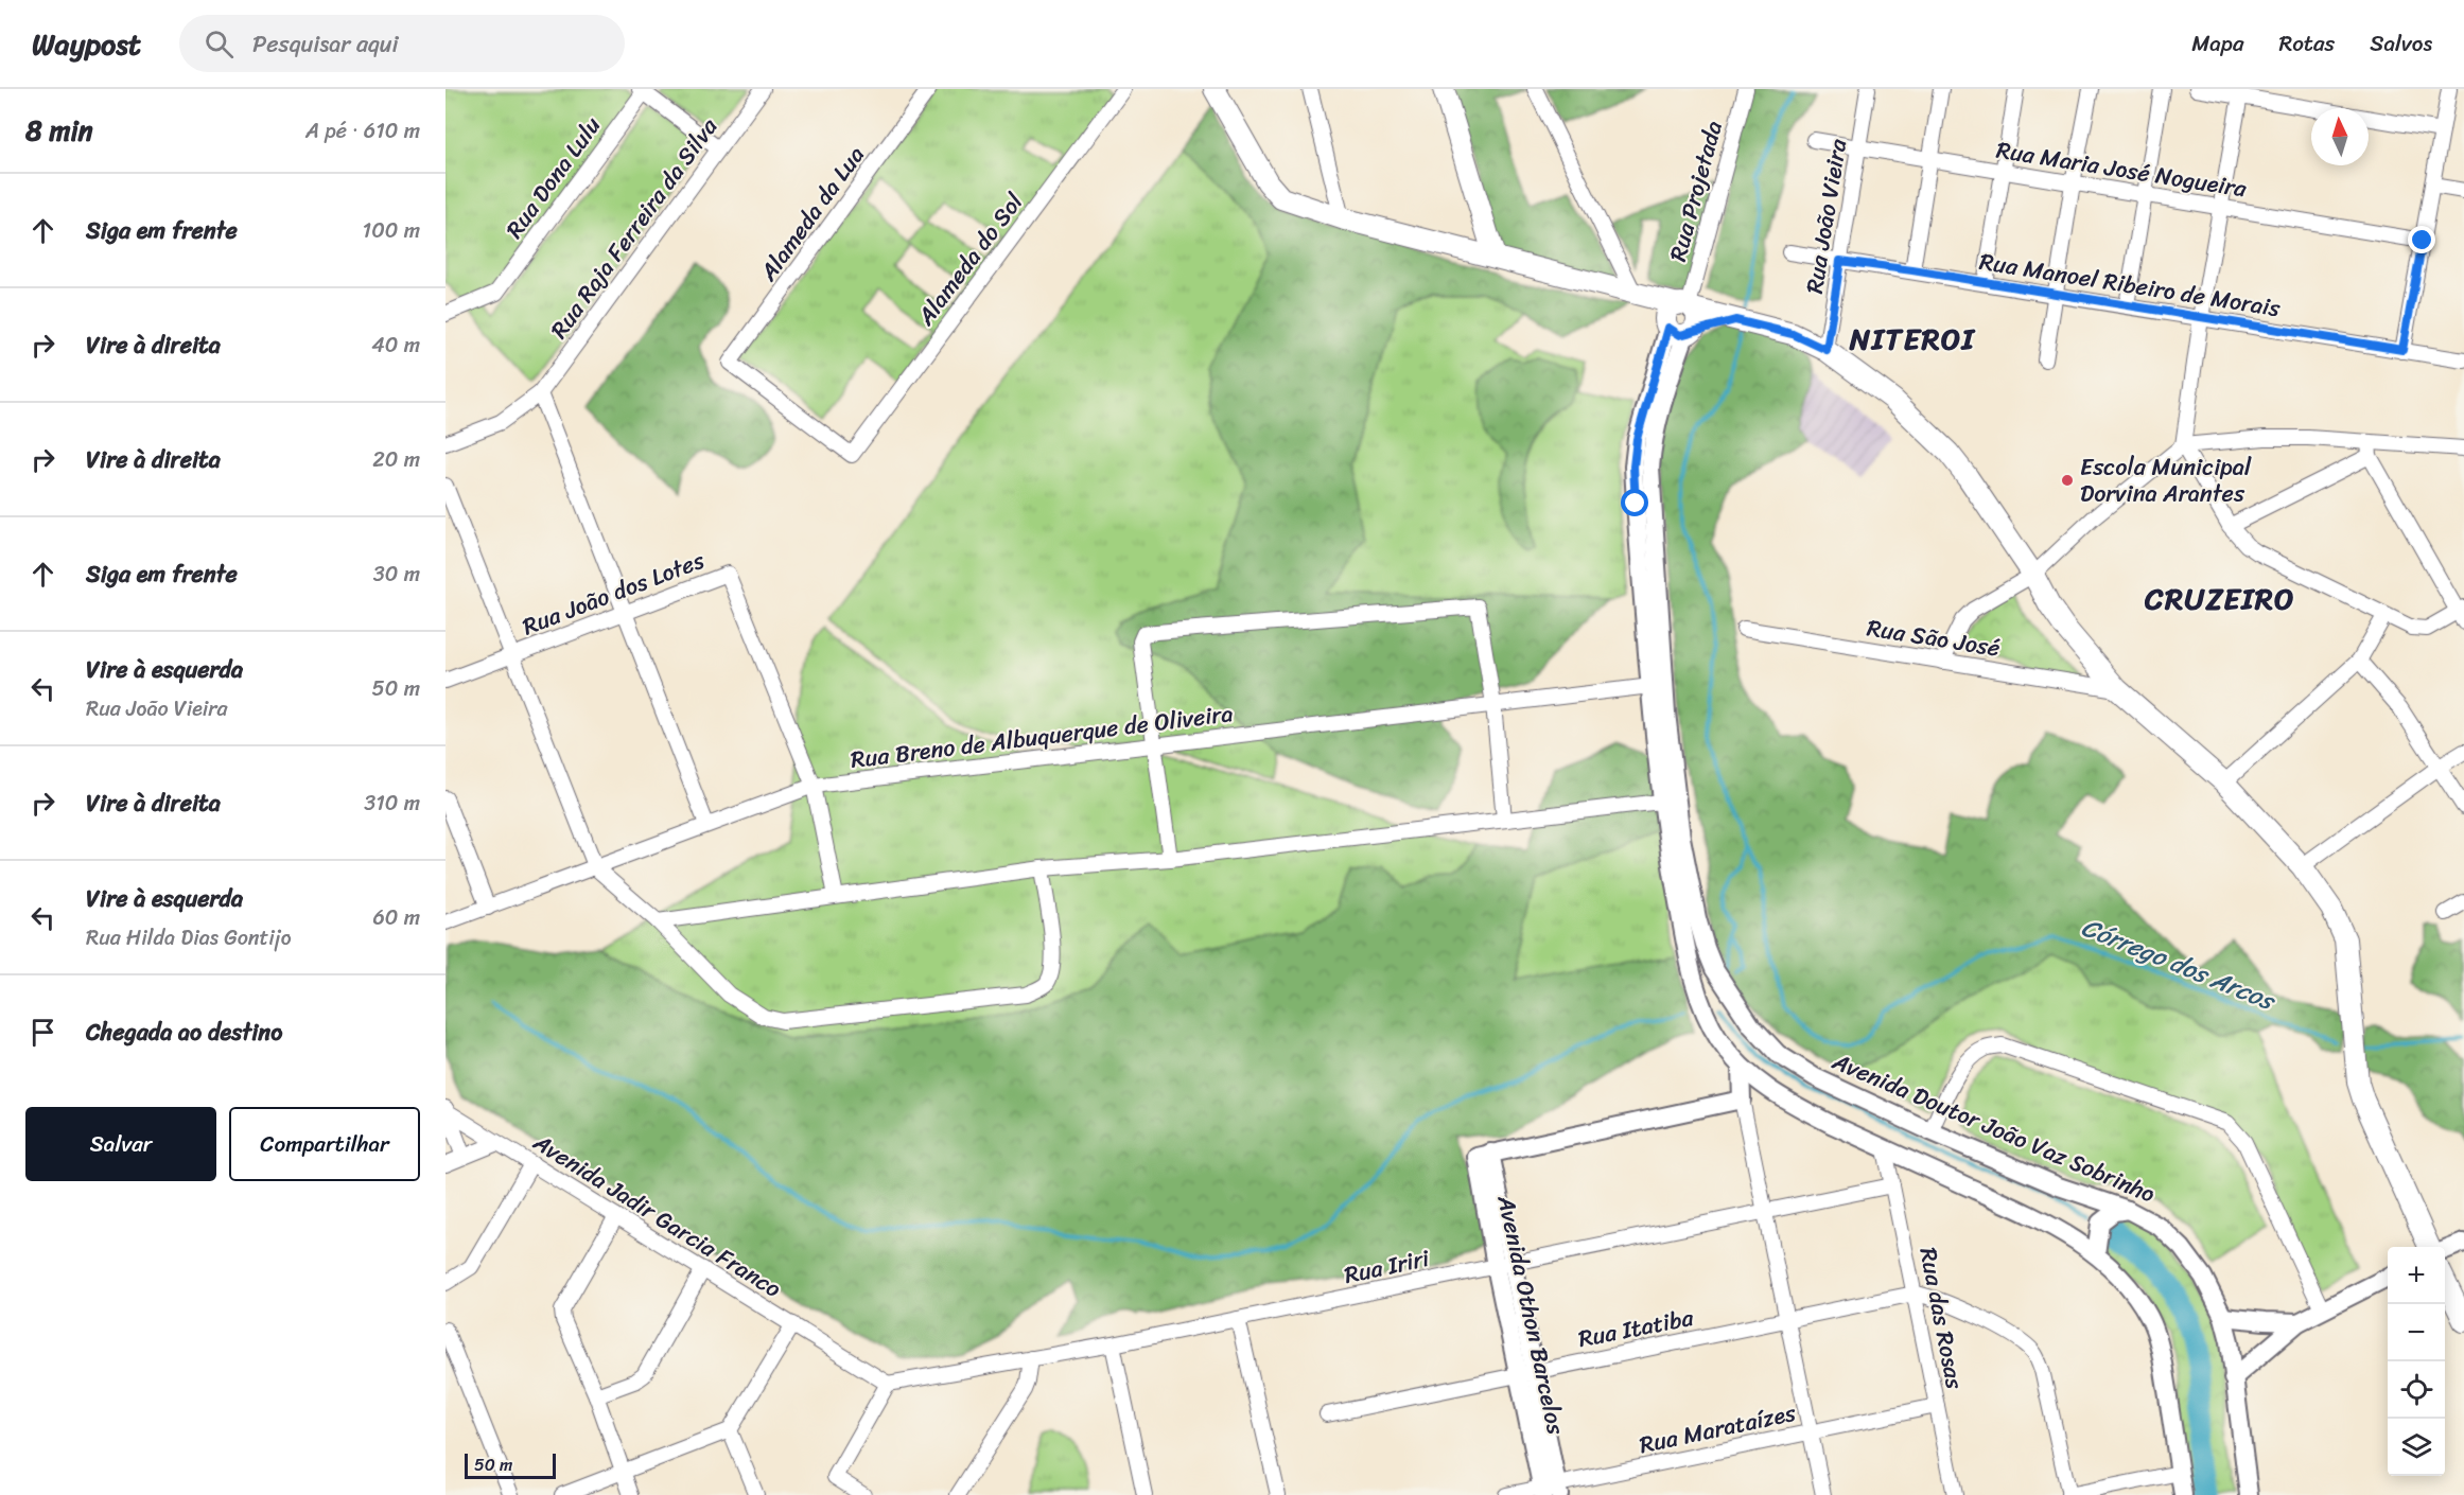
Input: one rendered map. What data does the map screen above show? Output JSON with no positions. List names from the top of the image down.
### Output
{
  "streets": {
    "street": [
      "Rua Maria José Nogueira",
      "Rua Dona Lulu",
      "Rua Projetada",
      "Alameda da Lua",
      "Rua João Vieira",
      "Rua Raja Ferreira da Silva",
      "Alameda do Sol",
      "Rua Manoel Ribeiro de Morais",
      "Rua João dos Lotes",
      "Rua São José",
      "Rua Breno de Albuquerque de Oliveira",
      "Avenida Doutor João Vaz Sobrinho",
      "Avenida Jadir Garcia Franco",
      "Rua Iriri",
      "Avenida Othon Barcelos",
      "Rua das Rosas",
      "Rua Itatiba",
      "Rua Marataízes"
    ]
  },
  "crossings": [
    ["Rua Maria José Nogueira", "Rua João Vieira"],
    ["Alameda da Lua", "Alameda do Sol"],
    ["Rua João Vieira", "Rua Manoel Ribeiro de Morais"],
    ["Rua João dos Lotes", "Rua Breno de Albuquerque de Oliveira"],
    ["Rua Breno de Albuquerque de Oliveira", "Avenida Doutor João Vaz Sobrinho"],
    ["Avenida Doutor João Vaz Sobrinho", "Rua das Rosas"],
    ["Avenida Jadir Garcia Franco", "Rua Iriri"],
    ["Rua Iriri", "Avenida Othon Barcelos"],
    ["Rua Iriri", "Rua das Rosas"],
    ["Avenida Othon Barcelos", "Rua Itatiba"],
    ["Avenida Othon Barcelos", "Rua Marataízes"],
    ["Rua das Rosas", "Rua Itatiba"],
    ["Rua das Rosas", "Rua Marataízes"]
  ],
  "districts": ["NITEROI", "CRUZEIRO"],
  "water": ["Córrego dos Arcos"],
  "places": ["Escola Municipal Dorvina Arantes"],
  "scale_bar": "50 m",
  "north": "top",
  "page": {
    "header": "Waypost",
    "search": "Pesquisar aqui",
    "nav": ["Mapa", "Rotas", "Salvos"],
    "heading": ["8 min", "A pé · 610 m"],
    "list": [
      ["Siga em frente", "100 m"],
      ["Vire à direita", "40 m"],
      ["Vire à direita", "20 m"],
      ["Siga em frente", "30 m"],
      ["Vire à esquerda", "Rua João Vieira", "50 m"],
      ["Vire à direita", "310 m"],
      ["Vire à esquerda", "Rua Hilda Dias Gontijo", "60 m"],
      "Chegada ao destino"
    ],
    "buttons": ["Salvar", "Compartilhar"],
    "map_buttons": ["+", "−"],
    "scale": "50 m"
  }
}
